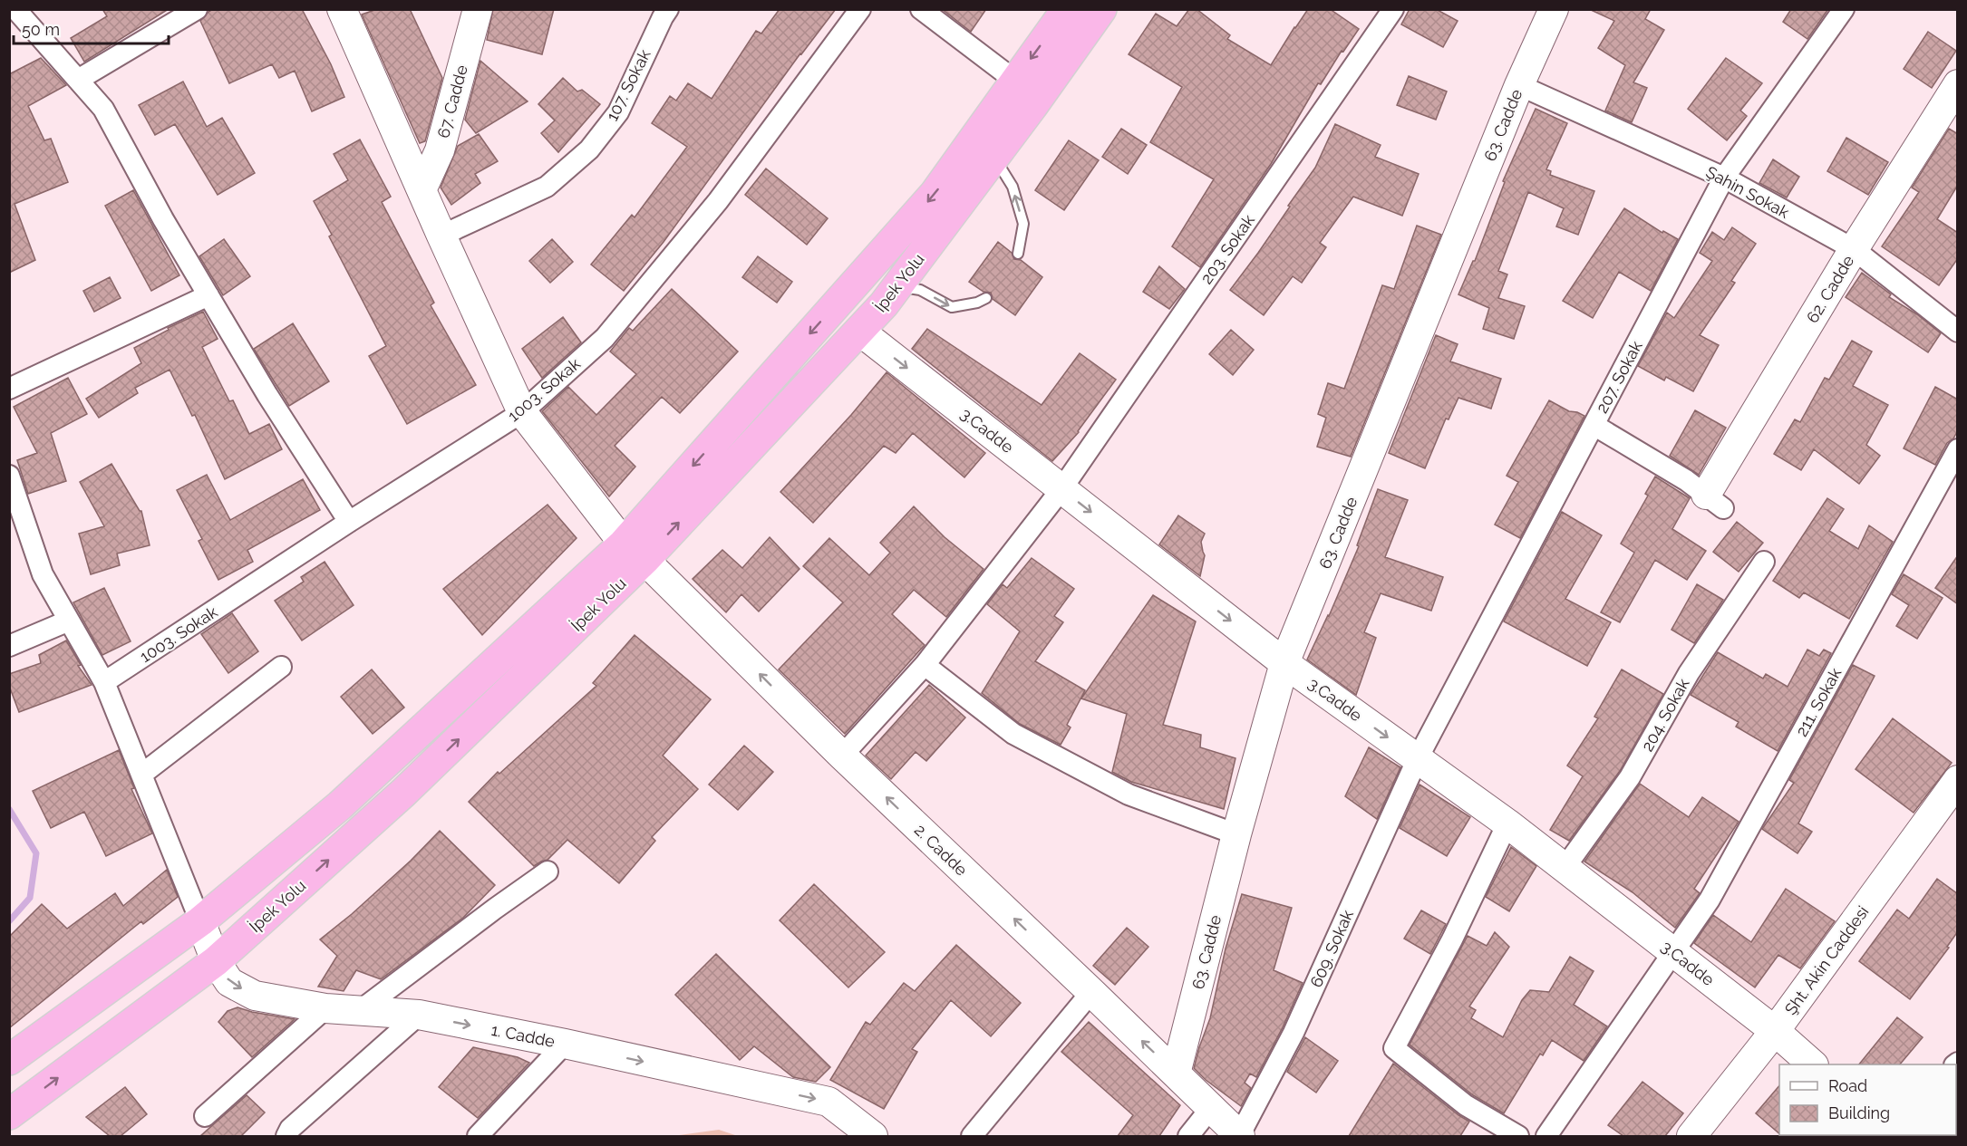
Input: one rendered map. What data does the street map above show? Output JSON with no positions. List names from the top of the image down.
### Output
{
  "streets": {
    "highway": ["İpek Yolu"],
    "street": [
      "107. Sokak",
      "67. Cadde",
      "63. Cadde",
      "Şahin Sokak",
      "203. Sokak",
      "62. Cadde",
      "207. Sokak",
      "1003. Sokak",
      "3.Cadde",
      "211. Sokak",
      "204. Sokak",
      "2. Cadde",
      "609. Sokak",
      "Şht. Akin Caddesi",
      "1. Cadde"
    ]
  },
  "crossings": [
    ["107. Sokak", "2. Cadde"],
    ["67. Cadde", "2. Cadde"],
    ["63. Cadde", "Şahin Sokak"],
    ["63. Cadde", "3.Cadde"],
    ["63. Cadde", "2. Cadde"],
    ["Şahin Sokak", "62. Cadde"],
    ["Şahin Sokak", "207. Sokak"],
    ["203. Sokak", "3.Cadde"],
    ["203. Sokak", "2. Cadde"],
    ["İpek Yolu", "3.Cadde"],
    ["İpek Yolu", "2. Cadde"],
    ["İpek Yolu", "1. Cadde"],
    ["207. Sokak", "3.Cadde"],
    ["207. Sokak", "609. Sokak"],
    ["1003. Sokak", "2. Cadde"],
    ["3.Cadde", "211. Sokak"],
    ["3.Cadde", "204. Sokak"],
    ["3.Cadde", "609. Sokak"],
    ["3.Cadde", "Şht. Akin Caddesi"],
    ["2. Cadde", "609. Sokak"]
  ],
  "one_way": ["1. Cadde"],
  "legend": ["Road", "Building"],
  "scale_bar": "50 m"
}
